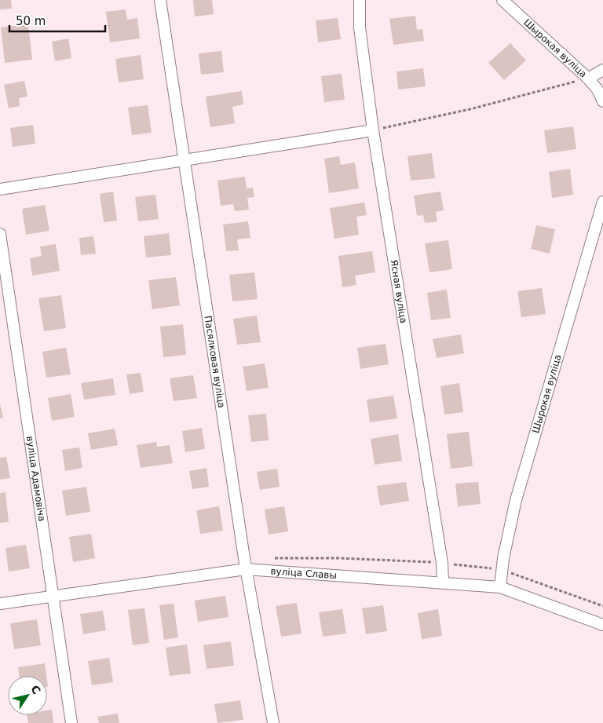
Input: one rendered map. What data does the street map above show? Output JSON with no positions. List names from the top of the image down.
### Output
{
  "streets": {
    "street": [
      "Шырокая вуліца",
      "Ясная вуліца",
      "Пасялковая вуліца",
      "вуліца Адамовіча",
      "вуліца Славы"
    ]
  },
  "crossings": [
    ["Шырокая вуліца", "вуліца Славы"],
    ["Ясная вуліца", "вуліца Славы"],
    ["Пасялковая вуліца", "вуліца Славы"],
    ["вуліца Адамовіча", "вуліца Славы"]
  ],
  "scale_bar": "50 m",
  "north": "top right"
}
